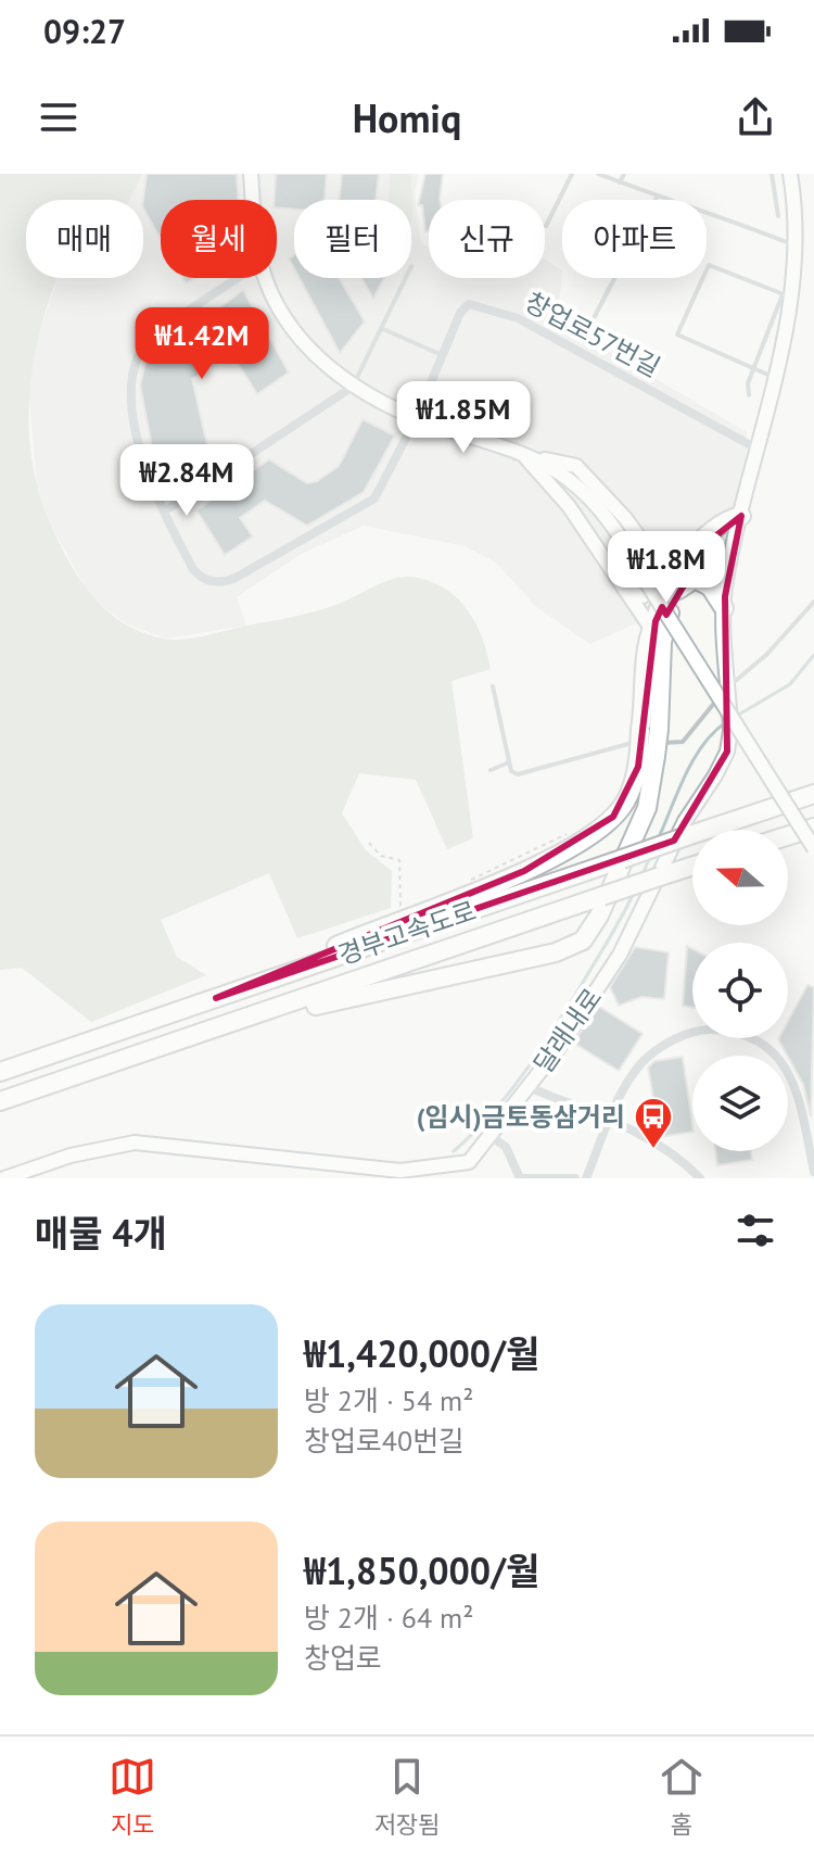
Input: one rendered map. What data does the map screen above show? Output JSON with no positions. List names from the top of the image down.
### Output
{
  "streets": {
    "highway": ["경부고속도로"],
    "street": ["창업로57번길", "달래내로"]
  },
  "places": {
    "bus stop": ["(임시)금토동삼거리"]
  },
  "north": "left",
  "page": {
    "status": "09:27",
    "header": "Homiq",
    "chip": [
      "매매",
      "월세",
      "필터",
      "신규",
      "아파트"
    ],
    "price": [
      "₩1.42M",
      "₩1.85M",
      "₩2.84M",
      "₩1.8M"
    ],
    "heading": "매물 4개",
    "list": [
      {
        "name": "₩1,420,000/월",
        "note": "방 2개 · 54 m² · 창업로40번길"
      },
      {
        "name": "₩1,850,000/월",
        "note": "방 2개 · 64 m² · 창업로"
      }
    ],
    "tabs": ["지도", "저장됨", "홈"]
  }
}
